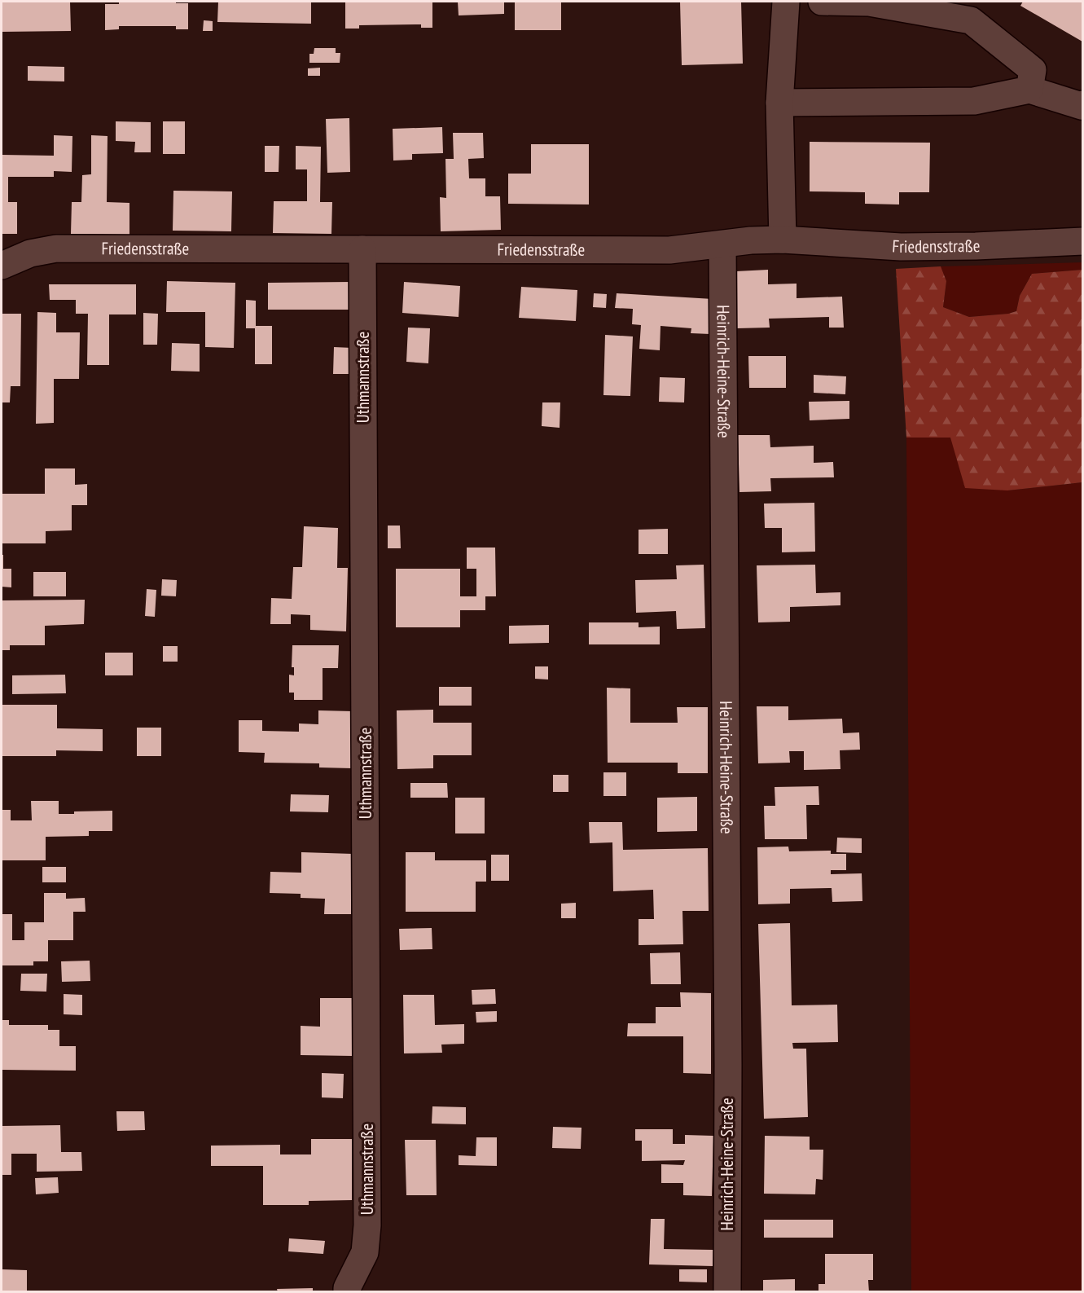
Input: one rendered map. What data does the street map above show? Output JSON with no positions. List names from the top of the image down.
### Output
{
  "streets": {
    "street": ["Friedensstraße", "Heinrich-Heine-Straße", "Uthmannstraße"]
  },
  "crossings": [
    ["Friedensstraße", "Heinrich-Heine-Straße"],
    ["Friedensstraße", "Uthmannstraße"]
  ]
}
